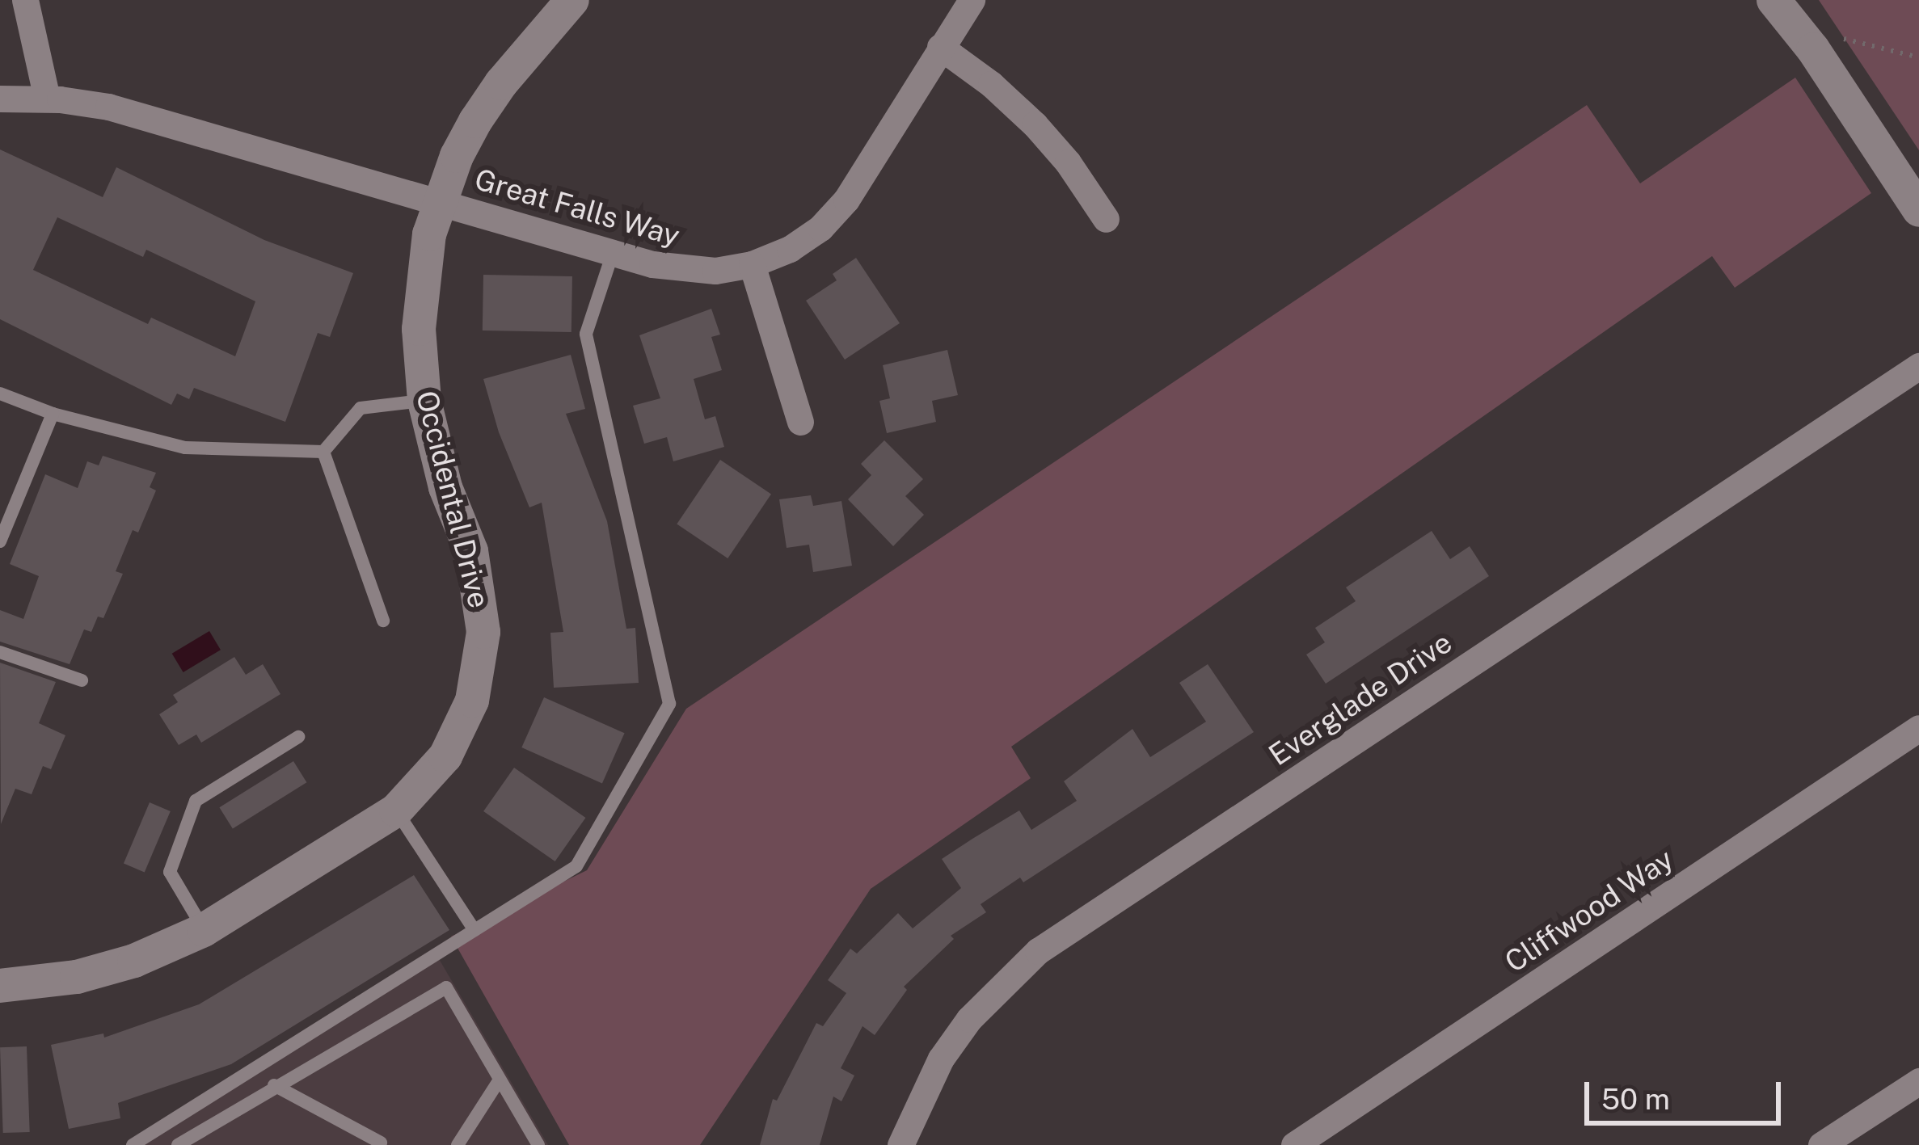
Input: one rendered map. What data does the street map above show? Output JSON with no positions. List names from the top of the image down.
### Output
{
  "streets": {
    "street": [
      "Great Falls Way",
      "Occidental Drive",
      "Everglade Drive",
      "Cliffwood Way"
    ]
  },
  "crossings": [
    ["Great Falls Way", "Occidental Drive"]
  ],
  "scale_bar": "50 m"
}
